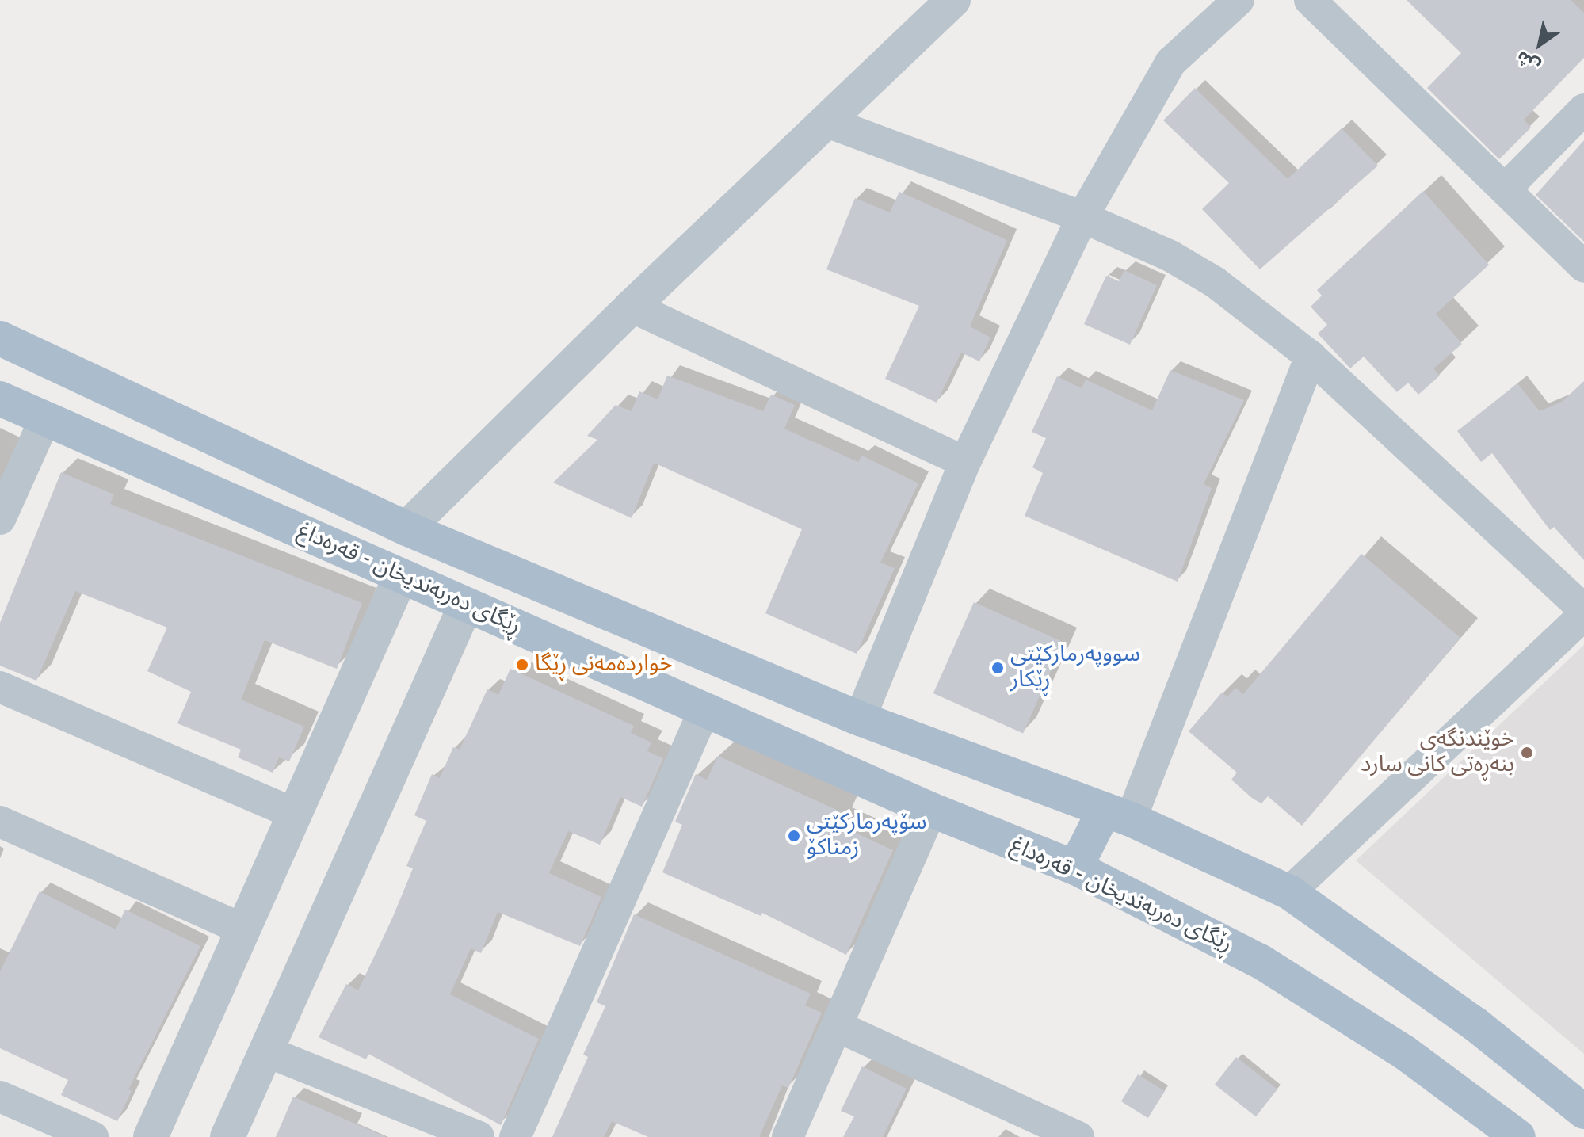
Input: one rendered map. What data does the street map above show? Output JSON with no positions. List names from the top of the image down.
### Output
{
  "streets": {
    "main road": ["ڕێگای دەربەندیخان - قەرەداغ"]
  },
  "places": [
    "خواردەمەنی ڕێگا",
    "سووپەرمارکێتی ڕێکار",
    "خوێندنگەی بنەڕەتی کانی سارد",
    "سۆپەرمارکێتی زمناکۆ"
  ],
  "north": "bottom left"
}
